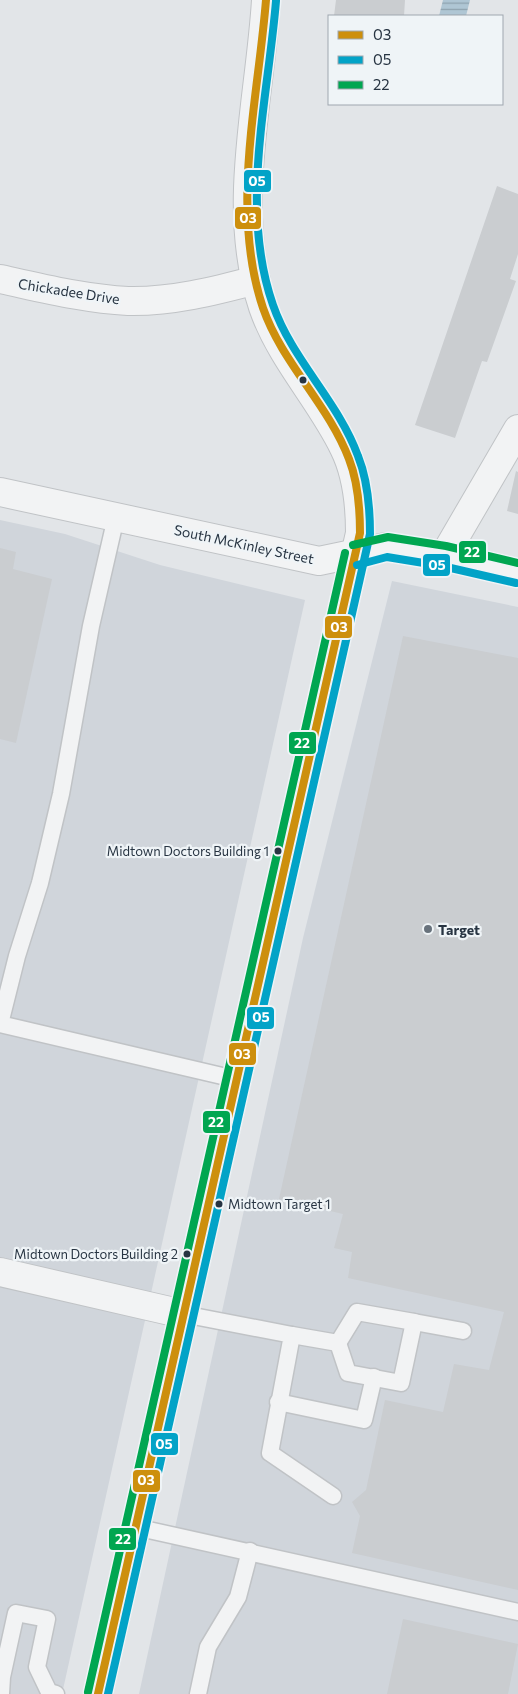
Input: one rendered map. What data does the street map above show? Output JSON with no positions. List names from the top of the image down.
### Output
{
  "streets": {
    "street": ["Chickadee Drive", "South McKinley Street"]
  },
  "places": [
    "Midtown Doctors Building 1",
    "Target",
    "Midtown Target 1",
    "Midtown Doctors Building 2"
  ],
  "lines": ["transit line 03", "transit line 05", "transit line 22"],
  "legend": ["03", "05", "22"]
}
